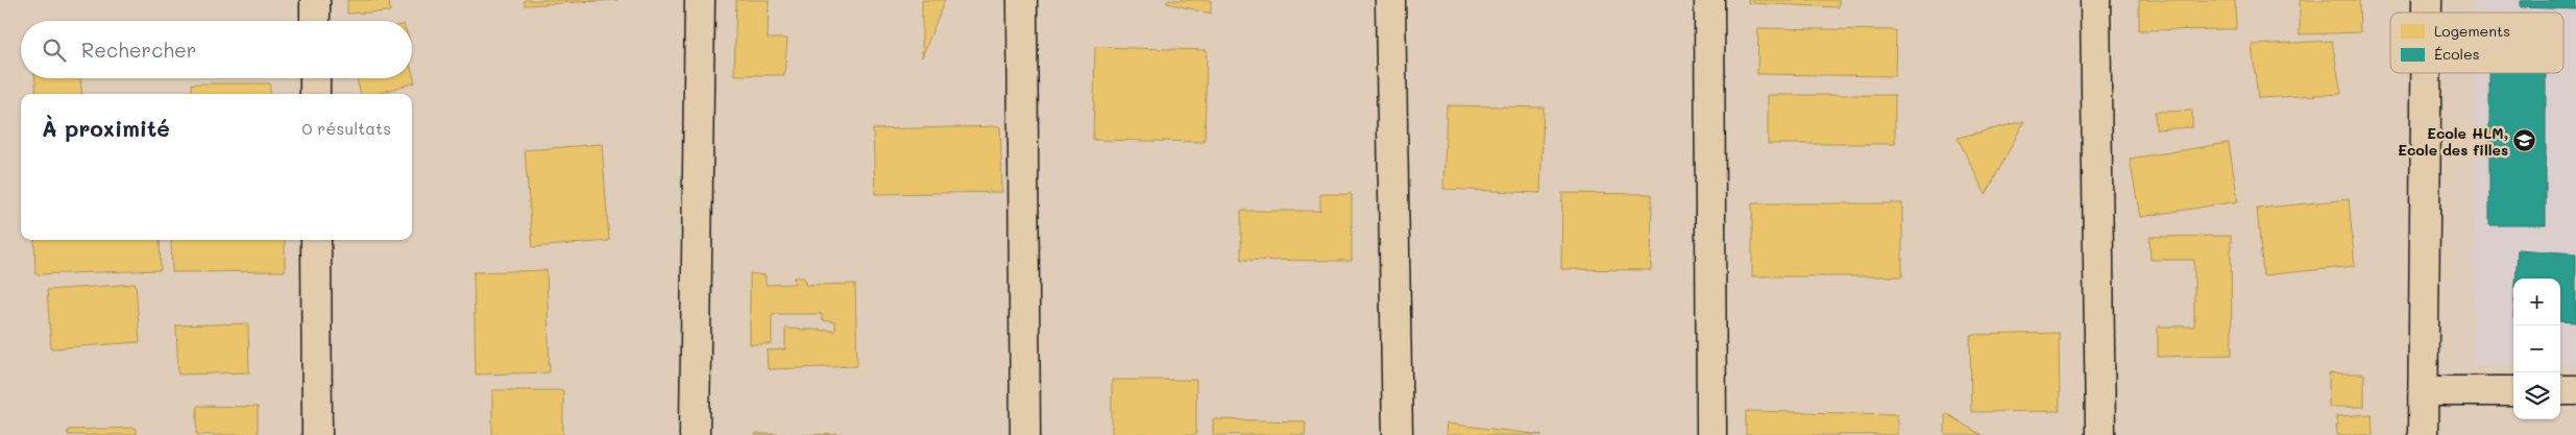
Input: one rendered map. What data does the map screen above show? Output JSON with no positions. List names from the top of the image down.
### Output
{
  "places": {
    "school or university": ["Ecole HLM, Ecole des filles"]
  },
  "legend": ["Logements", "Écoles"],
  "page": {
    "search": "Rechercher",
    "heading": ["À proximité", "0 résultats"],
    "map_buttons": ["+", "−"]
  }
}
